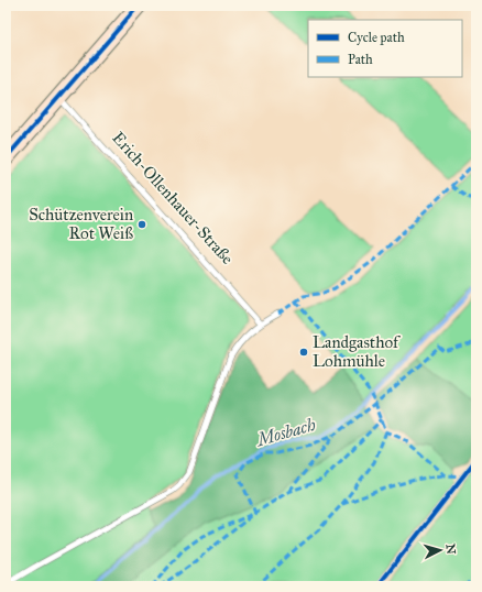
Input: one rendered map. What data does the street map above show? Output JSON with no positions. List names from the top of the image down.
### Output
{
  "streets": {
    "lane": ["Erich-Ollenhauer-Straße"]
  },
  "water": ["Mosbach"],
  "places": ["Schützenverein Rot Weiß", "Landgasthof Lohmühle"],
  "legend": ["Cycle path", "Path"],
  "north": "right"
}
